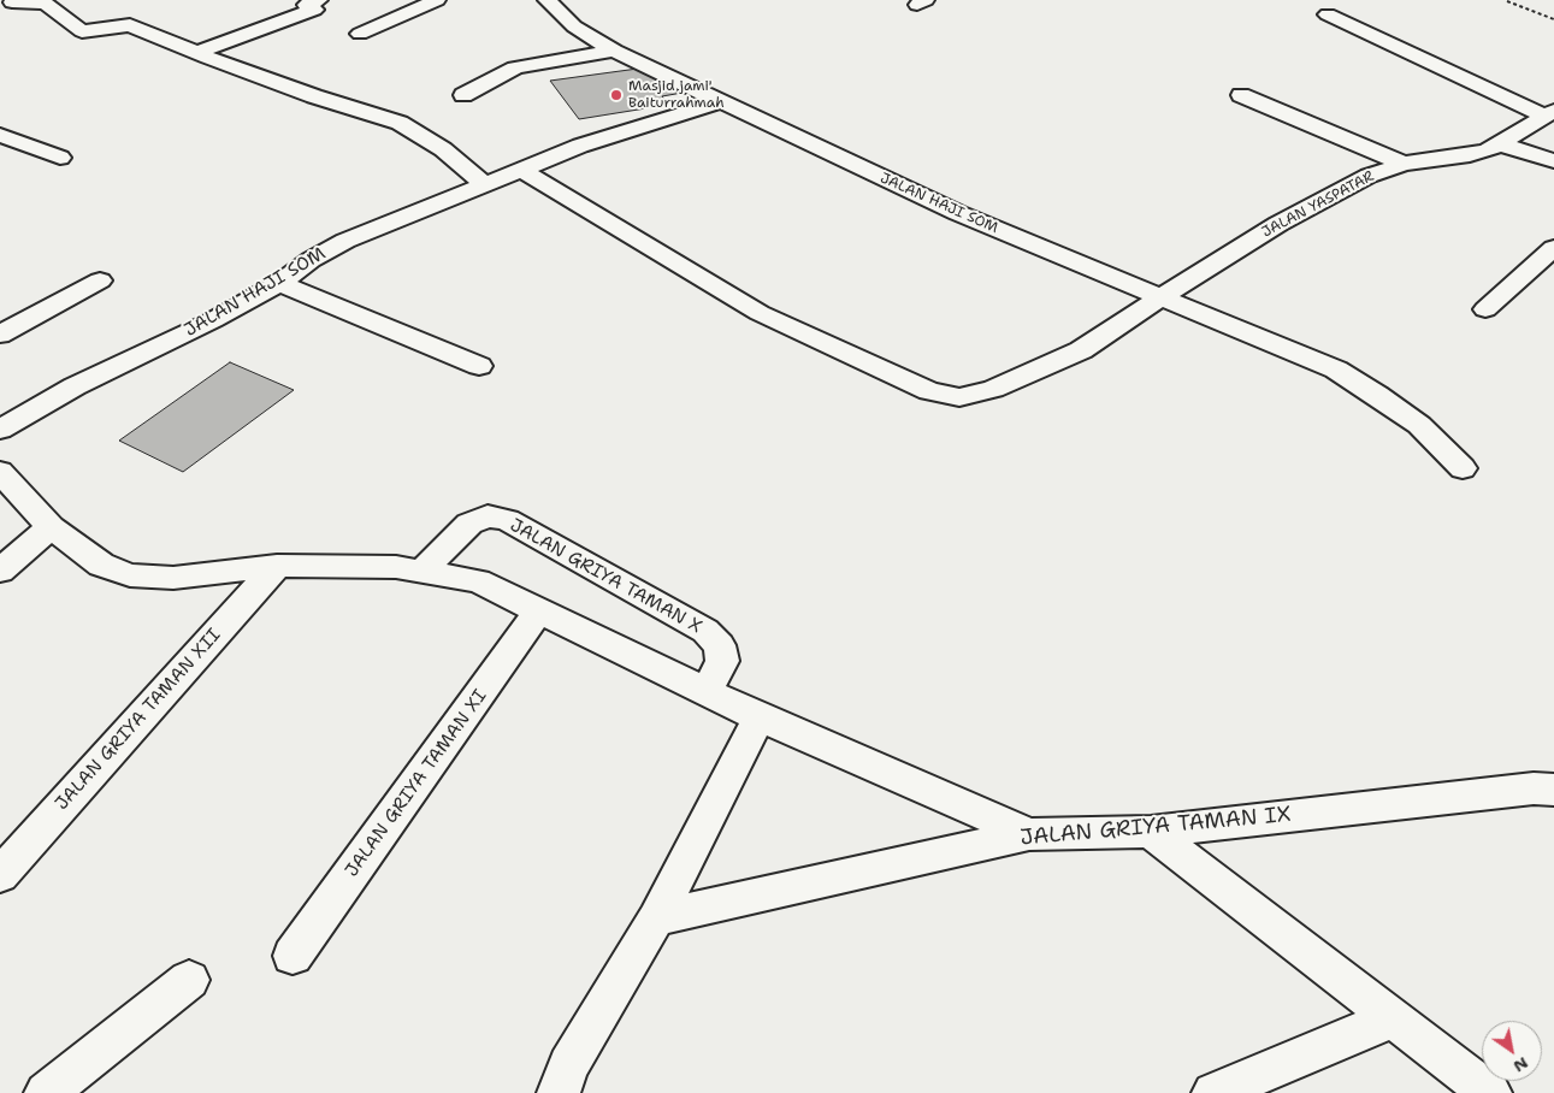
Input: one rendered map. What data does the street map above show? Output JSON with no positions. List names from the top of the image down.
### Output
{
  "streets": {
    "street": [
      "JALAN HAJI SOM",
      "JALAN YASPATAR",
      "JALAN GRIYA TAMAN X",
      "JALAN GRIYA TAMAN XII",
      "JALAN GRIYA TAMAN XI",
      "JALAN GRIYA TAMAN IX"
    ]
  },
  "crossings": [
    ["JALAN HAJI SOM", "JALAN YASPATAR"]
  ],
  "places": ["Masjid jami' Baiturrahmah"],
  "north": "bottom right"
}
